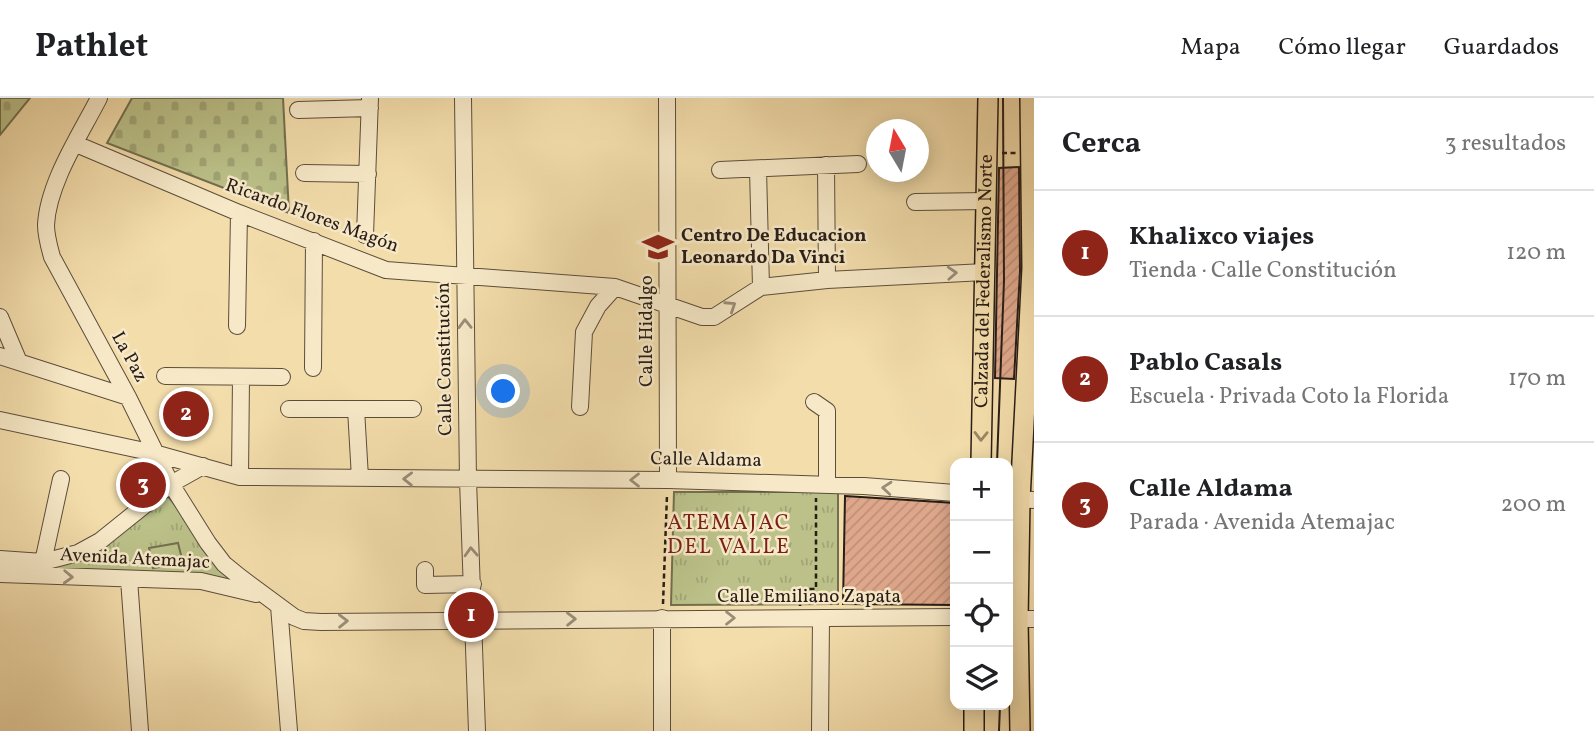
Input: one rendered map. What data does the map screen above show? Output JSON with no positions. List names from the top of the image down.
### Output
{
  "streets": {
    "main road": ["Calzada del Federalismo Norte"],
    "street": [
      "Ricardo Flores Magón",
      "Calle Hidalgo",
      "La Paz",
      "Calle Constitución",
      "Calle Aldama",
      "Avenida Atemajac",
      "Calle Emiliano Zapata"
    ]
  },
  "crossings": [
    ["Ricardo Flores Magón", "Calle Hidalgo"],
    ["Ricardo Flores Magón", "La Paz"],
    ["Ricardo Flores Magón", "Calle Constitución"],
    ["Calle Hidalgo", "Calle Aldama"],
    ["La Paz", "Calle Aldama"],
    ["La Paz", "Avenida Atemajac"],
    ["La Paz", "Calle Emiliano Zapata"],
    ["Calle Constitución", "Calle Aldama"],
    ["Calle Constitución", "Calle Emiliano Zapata"],
    ["Calle Aldama", "Avenida Atemajac"],
    ["Avenida Atemajac", "Calle Emiliano Zapata"]
  ],
  "one_way": ["Calle Aldama", "Calle Emiliano Zapata"],
  "districts": ["ATEMAJAC DEL VALLE"],
  "places": {
    "school or university": ["Centro De Educacion Leonardo Da Vinci"]
  },
  "north": "top",
  "page": {
    "header": "Pathlet",
    "nav": ["Mapa", "Cómo llegar", "Guardados"],
    "heading": ["Cerca", "3 resultados"],
    "list": [
      {
        "mark": "1",
        "name": "Khalixco viajes",
        "note": "Tienda · Calle Constitución",
        "value": "120 m"
      },
      {
        "mark": "2",
        "name": "Pablo Casals",
        "note": "Escuela · Privada Coto la Florida",
        "value": "170 m"
      },
      {
        "mark": "3",
        "name": "Calle Aldama",
        "note": "Parada · Avenida Atemajac",
        "value": "200 m"
      }
    ],
    "pins": ["2", "3", "1"],
    "map_buttons": ["+", "−"]
  }
}
